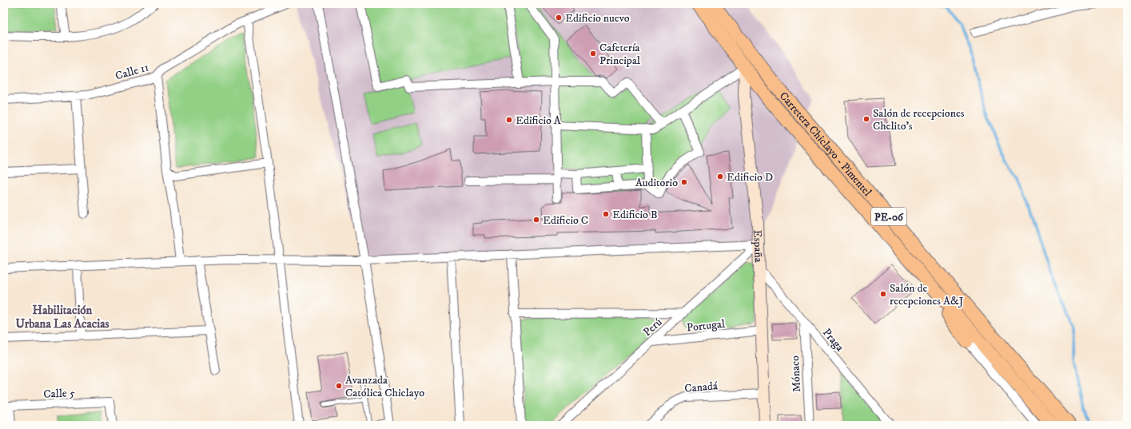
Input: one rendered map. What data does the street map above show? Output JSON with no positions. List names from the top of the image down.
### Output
{
  "streets": {
    "main road": ["Carretera Chiclayo - Pimentel", "PE-06"],
    "street": [
      "Calle 11",
      "España",
      "Portugal",
      "Perú",
      "Praga",
      "Mónaco",
      "Canadá",
      "Calle 5"
    ]
  },
  "crossings": [
    ["Carretera Chiclayo - Pimentel", "España"],
    ["España", "Portugal"],
    ["España", "Perú"],
    ["España", "Praga"],
    ["España", "Canadá"],
    ["Portugal", "Perú"],
    ["Praga", "Mónaco"]
  ],
  "districts": ["Habilitación Urbana Las Acacias"],
  "places": [
    "Edificio nuevo",
    "Cafetería Principal",
    "Salón de recepciones Chelito's",
    "Edificio A",
    "Edificio D",
    "Auditorio",
    "Edificio B",
    "Edificio C",
    "Salón de recepciones A&J",
    "Avanzada Católica Chiclayo"
  ]
}
